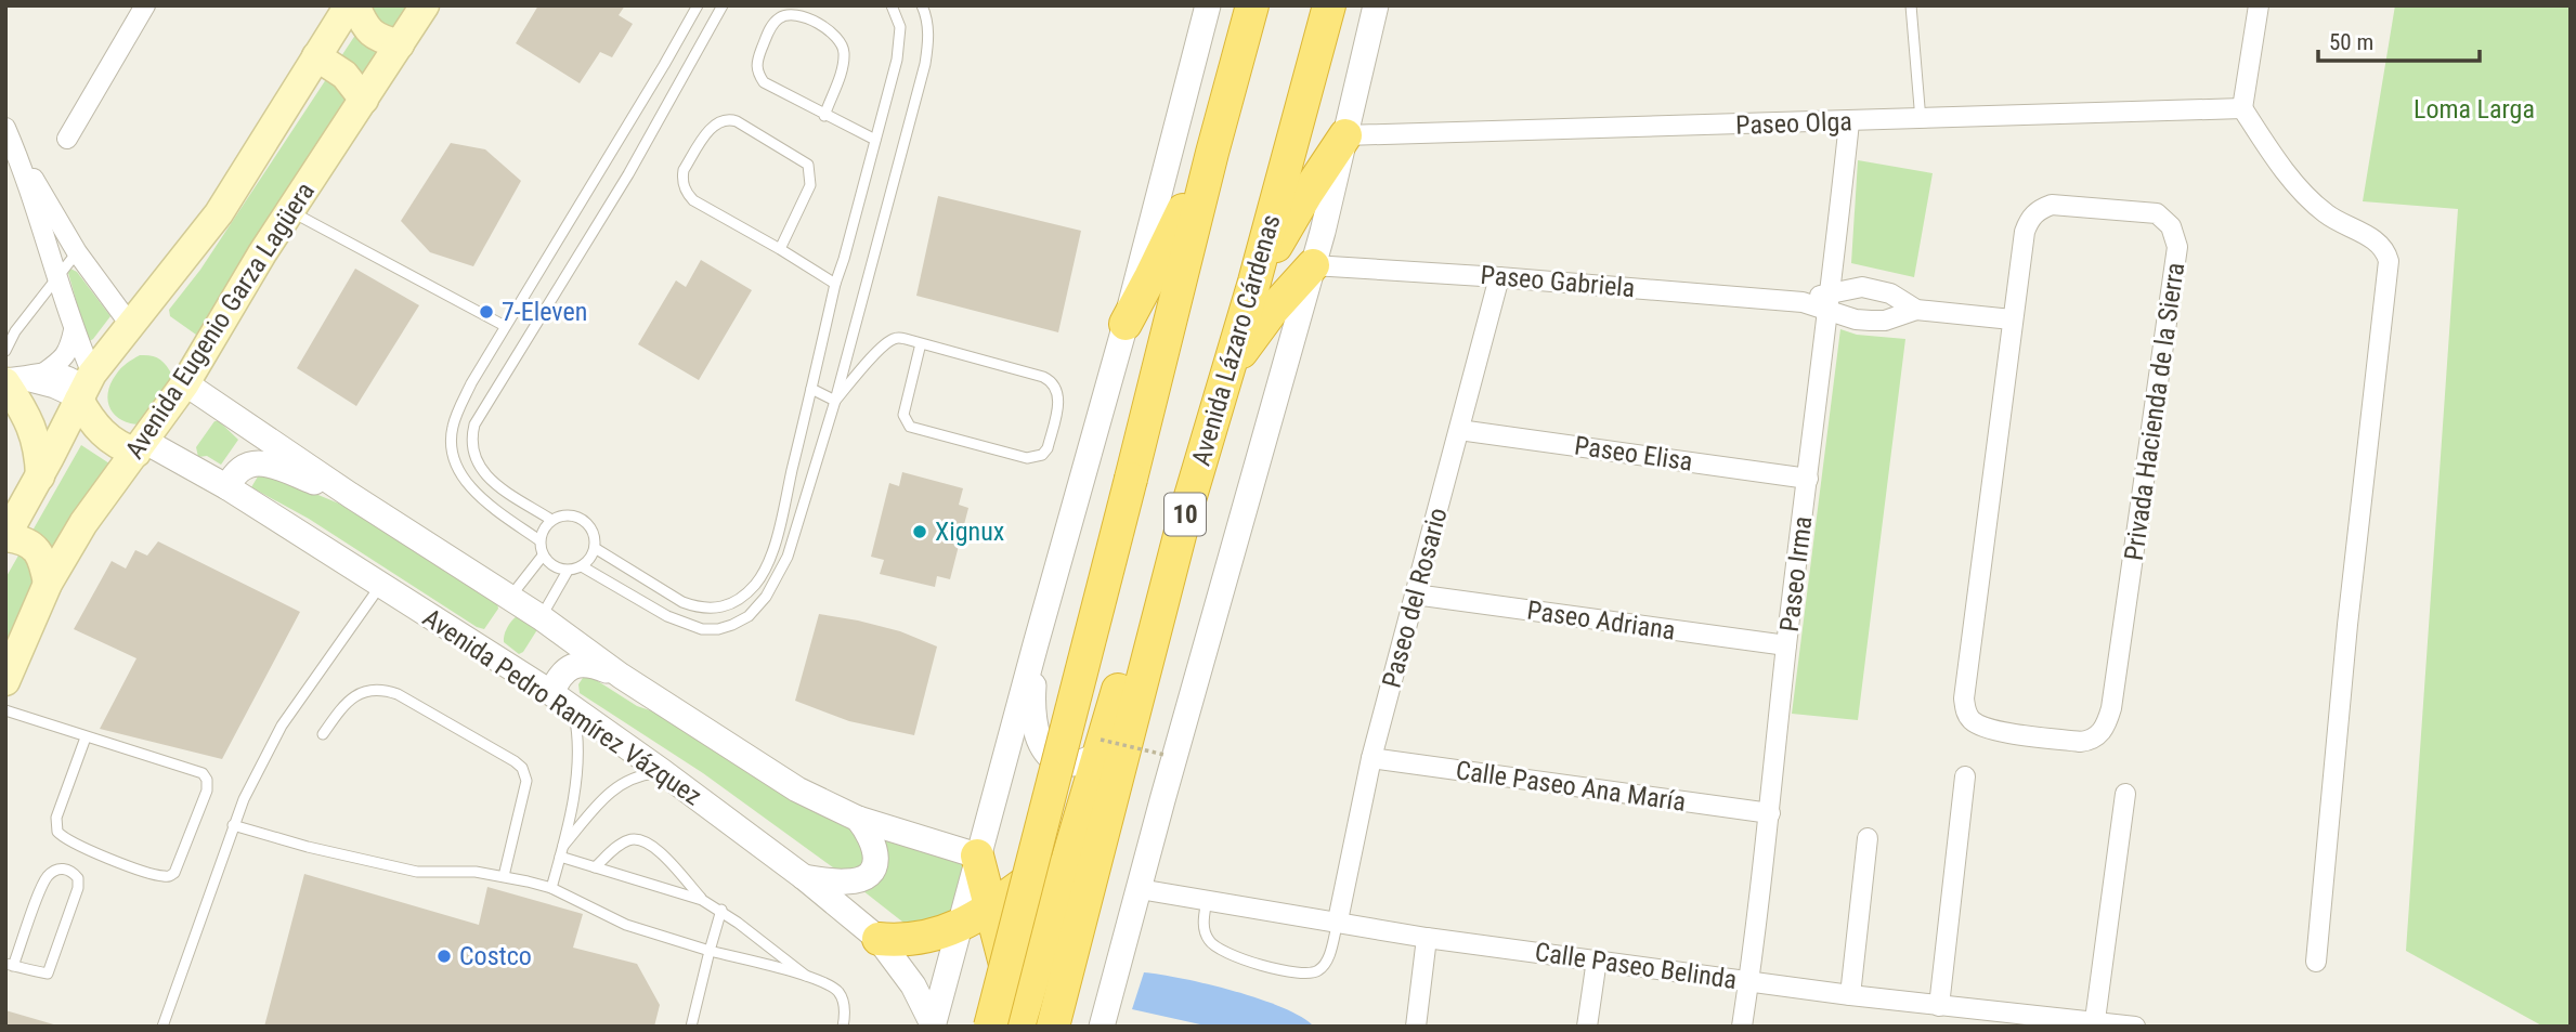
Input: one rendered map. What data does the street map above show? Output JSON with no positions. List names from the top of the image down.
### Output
{
  "streets": {
    "highway": ["Avenida Lázaro Cárdenas", "10"],
    "main road": ["Avenida Eugenio Garza Lagüera"],
    "street": [
      "Paseo Olga",
      "Paseo Gabriela",
      "Privada Hacienda de la Sierra",
      "Paseo Elisa",
      "Paseo Irma",
      "Paseo del Rosario",
      "Paseo Adriana",
      "Avenida Pedro Ramírez Vázquez",
      "Calle Paseo Ana María",
      "Calle Paseo Belinda"
    ]
  },
  "crossings": [
    ["Paseo Olga", "Avenida Lázaro Cárdenas"],
    ["Paseo Olga", "Paseo Irma"],
    ["Paseo Gabriela", "Avenida Lázaro Cárdenas"],
    ["Paseo Gabriela", "Privada Hacienda de la Sierra"],
    ["Paseo Gabriela", "Paseo Irma"],
    ["Paseo Gabriela", "Paseo del Rosario"],
    ["Avenida Eugenio Garza Lagüera", "Avenida Pedro Ramírez Vázquez"],
    ["Avenida Lázaro Cárdenas", "Calle Paseo Belinda"],
    ["Paseo Elisa", "Paseo Irma"],
    ["Paseo Elisa", "Paseo del Rosario"],
    ["Paseo Irma", "Paseo Adriana"],
    ["Paseo Irma", "Calle Paseo Ana María"],
    ["Paseo Irma", "Calle Paseo Belinda"],
    ["Paseo del Rosario", "Paseo Adriana"],
    ["Paseo del Rosario", "Calle Paseo Ana María"],
    ["Paseo del Rosario", "Calle Paseo Belinda"]
  ],
  "parks": ["Loma Larga"],
  "places": ["7-Eleven", "Xignux", "Costco"],
  "scale_bar": "50 m"
}
